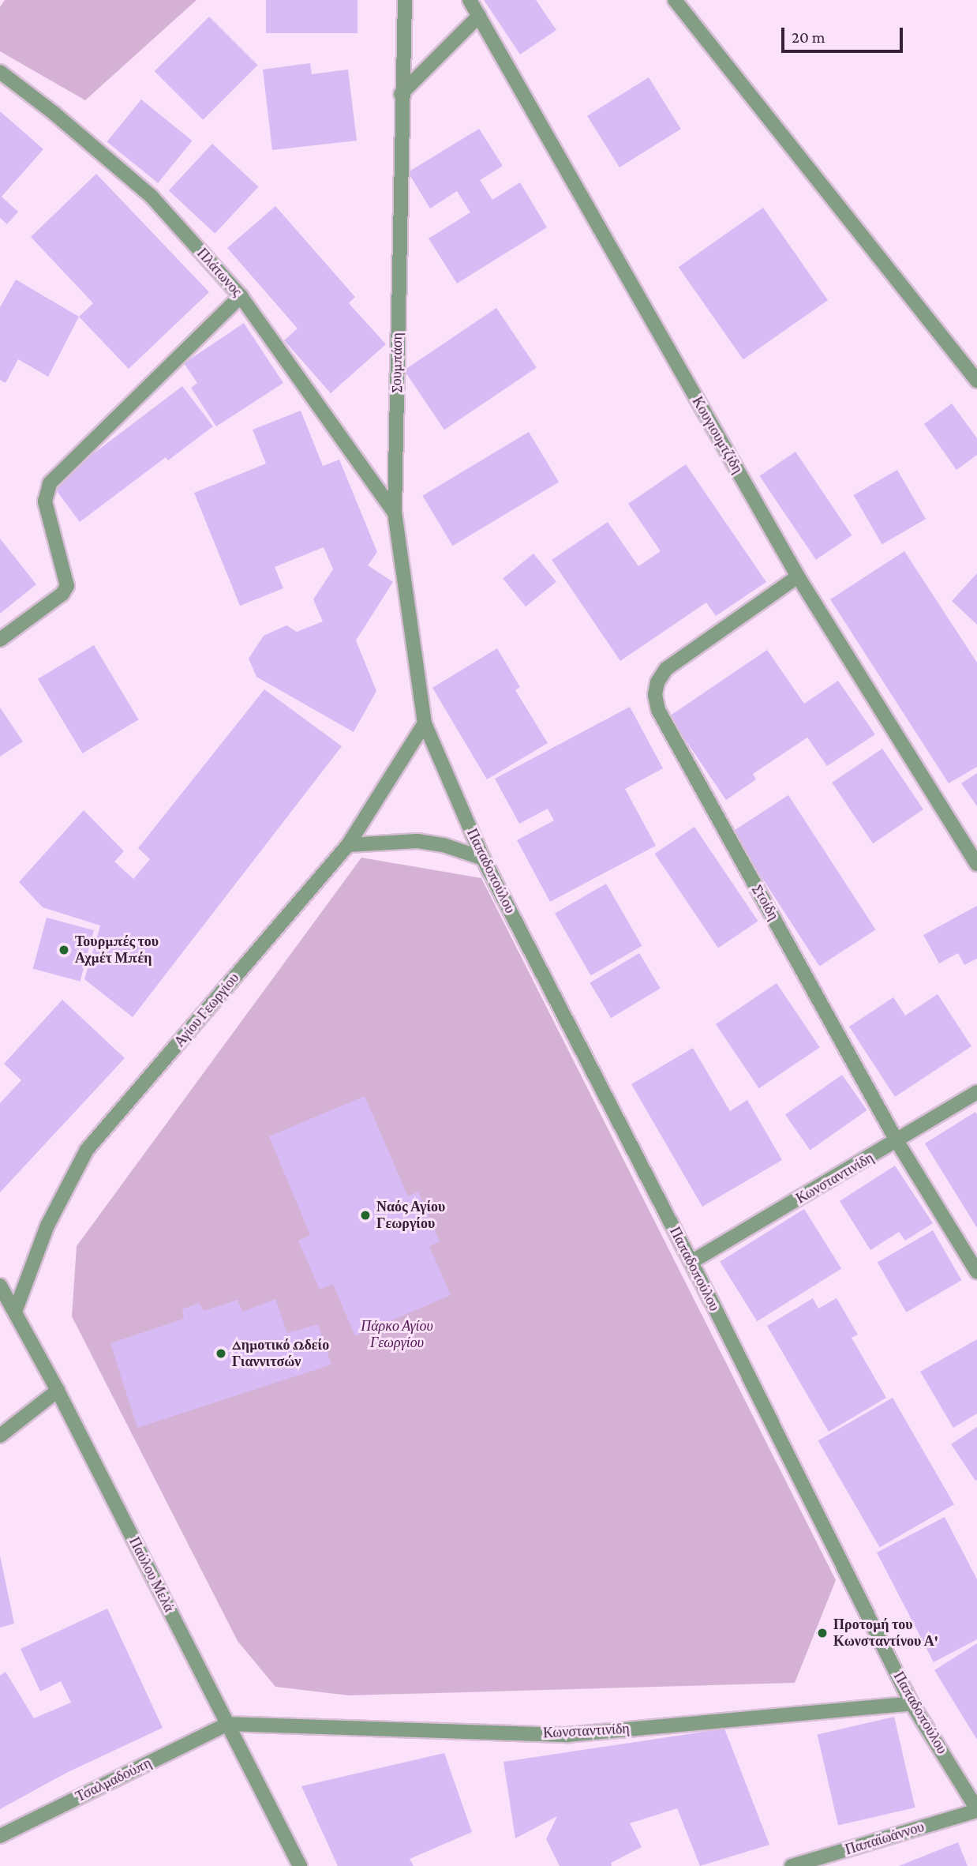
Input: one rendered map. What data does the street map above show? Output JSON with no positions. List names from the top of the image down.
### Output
{
  "streets": {
    "street": [
      "Πλάτωνος",
      "Σουμπάση",
      "Κουγιουμτζίδη",
      "Παπαδοπούλου",
      "Στοίδη",
      "Αγίου Γεωργίου",
      "Κωνσταντινίδη",
      "Παύλου Μελά",
      "Τσαλμαδούπη",
      "Παπαϊωάννου"
    ]
  },
  "crossings": [
    ["Πλάτωνος", "Σουμπάση"],
    ["Σουμπάση", "Παπαδοπούλου"],
    ["Σουμπάση", "Αγίου Γεωργίου"],
    ["Κουγιουμτζίδη", "Στοίδη"],
    ["Παπαδοπούλου", "Αγίου Γεωργίου"],
    ["Παπαδοπούλου", "Κωνσταντινίδη"],
    ["Παπαδοπούλου", "Παπαϊωάννου"],
    ["Στοίδη", "Κωνσταντινίδη"],
    ["Αγίου Γεωργίου", "Παύλου Μελά"],
    ["Κωνσταντινίδη", "Παύλου Μελά"],
    ["Κωνσταντινίδη", "Τσαλμαδούπη"],
    ["Παύλου Μελά", "Τσαλμαδούπη"]
  ],
  "parks": ["Πάρκο Αγίου Γεωργίου"],
  "places": [
    "Τουρμπές του Αχμέτ Μπέη",
    "Ναός Αγίου Γεωργίου",
    "Δημοτικό Ωδείο Γιαννιτσών",
    "Προτομή του Κωνσταντίνου Α'"
  ],
  "scale_bar": "20 m"
}
